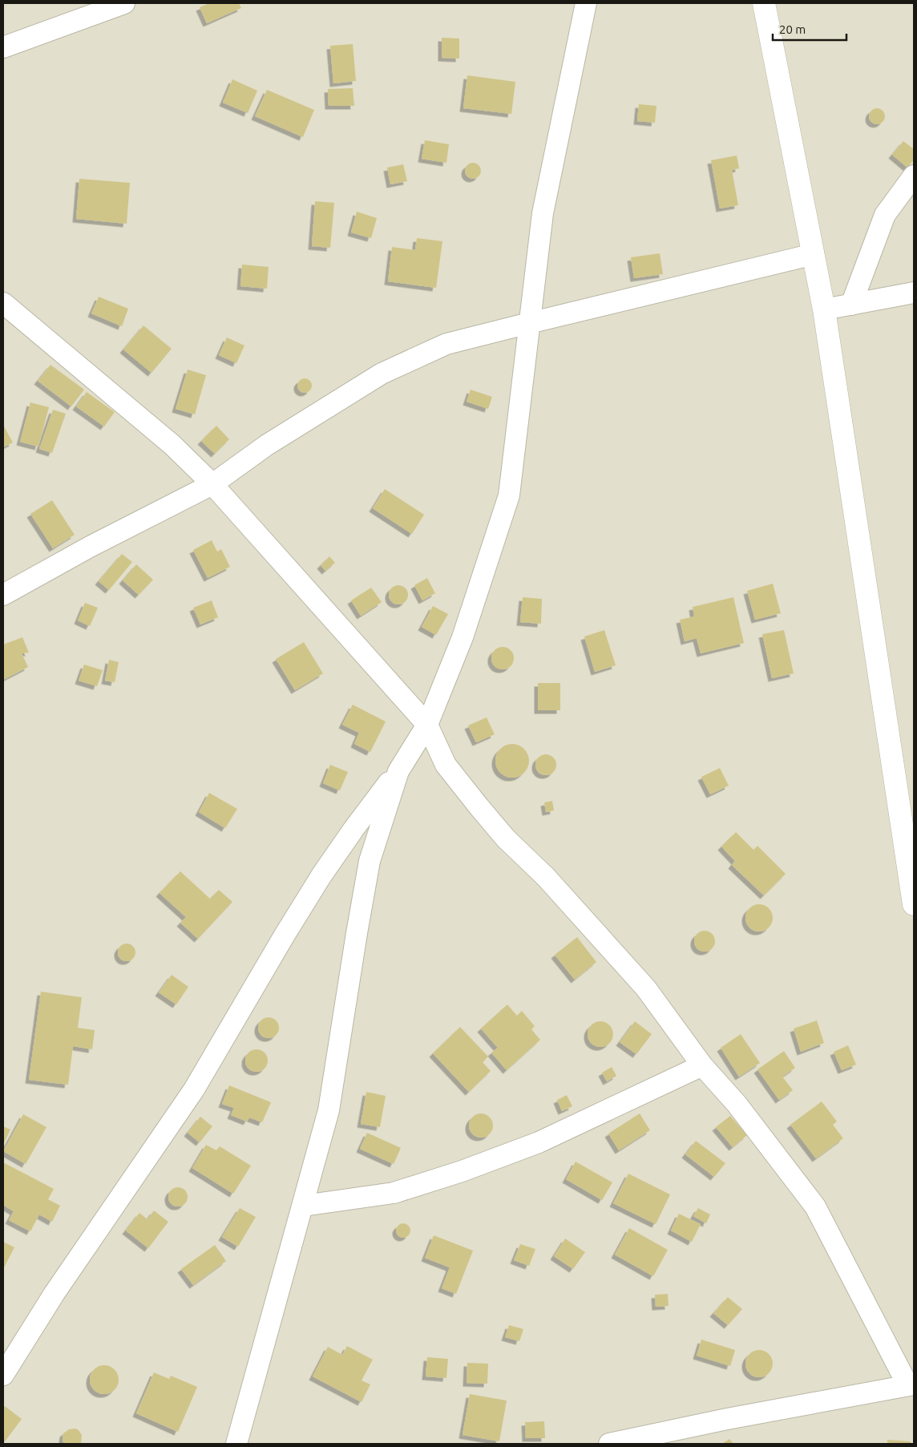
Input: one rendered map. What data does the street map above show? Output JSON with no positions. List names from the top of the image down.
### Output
{
  "scale_bar": "20 m"
}
